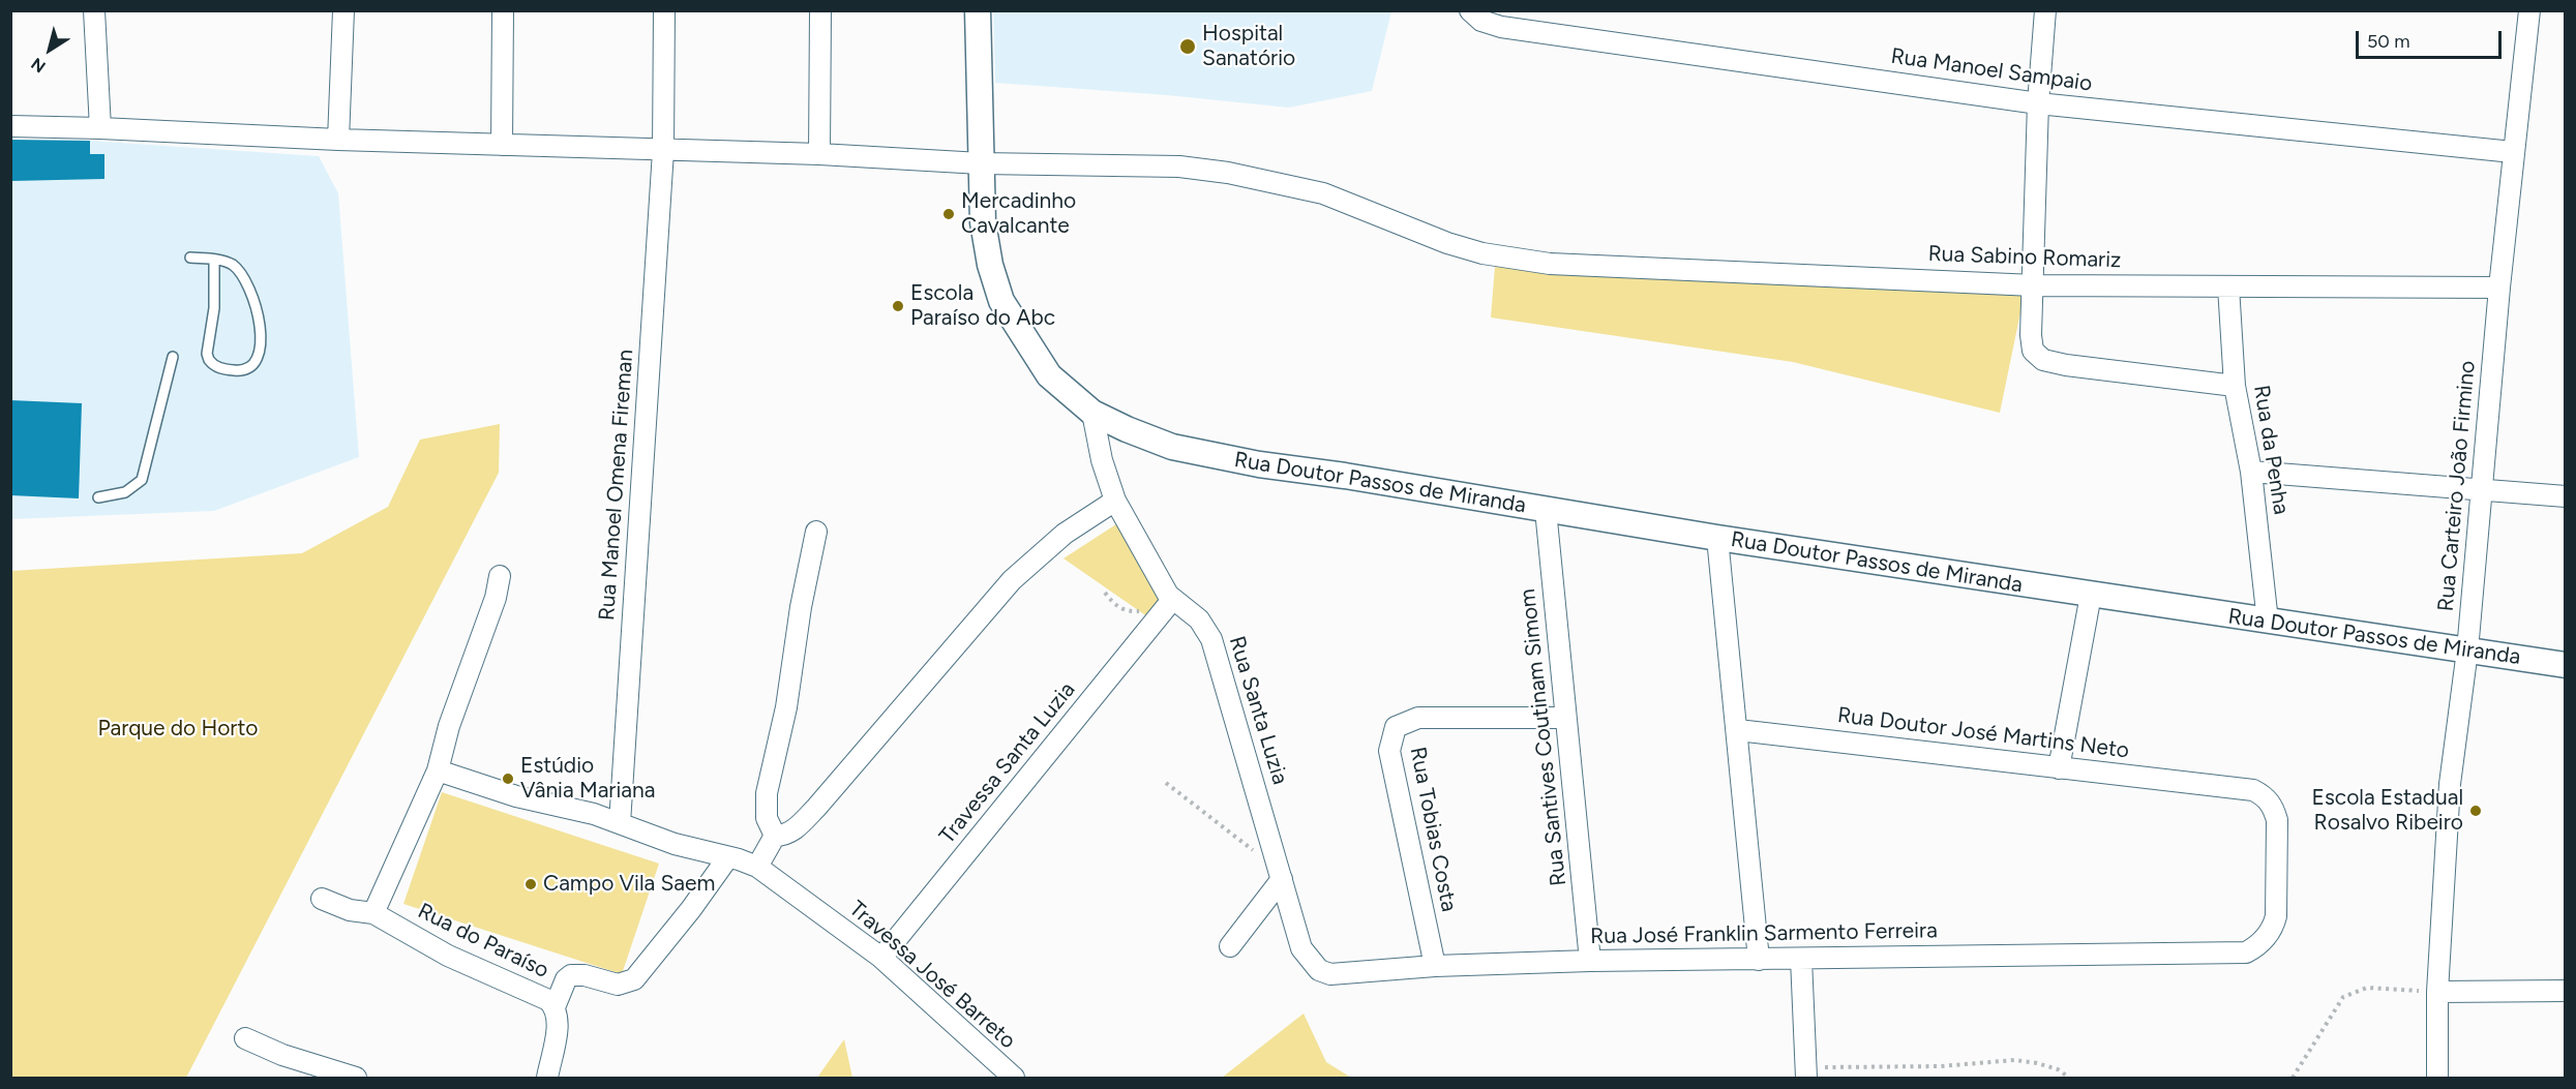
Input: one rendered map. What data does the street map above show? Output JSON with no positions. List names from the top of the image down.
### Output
{
  "streets": {
    "street": [
      "Rua Manoel Sampaio",
      "Rua Sabino Romariz",
      "Rua da Penha",
      "Rua Doutor Passos de Miranda",
      "Rua Manoel Omena Fireman",
      "Rua Carteiro João Firmino",
      "Rua Santa Luzia",
      "Rua Doutor José Martins Neto",
      "Rua Santives Coutinam Simom",
      "Travessa Santa Luzia",
      "Rua Tobias Costa",
      "Rua José Franklin Sarmento Ferreira",
      "Rua do Paraíso",
      "Travessa José Barreto"
    ]
  },
  "crossings": [
    ["Rua Manoel Sampaio", "Rua Carteiro João Firmino"],
    ["Rua Sabino Romariz", "Rua da Penha"],
    ["Rua Sabino Romariz", "Rua Doutor Passos de Miranda"],
    ["Rua Sabino Romariz", "Rua Manoel Omena Fireman"],
    ["Rua Sabino Romariz", "Rua Carteiro João Firmino"],
    ["Rua da Penha", "Rua Doutor Passos de Miranda"],
    ["Rua Doutor Passos de Miranda", "Rua Carteiro João Firmino"],
    ["Rua Doutor Passos de Miranda", "Rua Santa Luzia"],
    ["Rua Doutor Passos de Miranda", "Rua Santives Coutinam Simom"],
    ["Rua Manoel Omena Fireman", "Travessa José Barreto"],
    ["Rua Santa Luzia", "Travessa Santa Luzia"],
    ["Rua Santa Luzia", "Rua José Franklin Sarmento Ferreira"],
    ["Rua Doutor José Martins Neto", "Rua José Franklin Sarmento Ferreira"],
    ["Rua Santives Coutinam Simom", "Rua Tobias Costa"],
    ["Rua Santives Coutinam Simom", "Rua José Franklin Sarmento Ferreira"],
    ["Travessa Santa Luzia", "Travessa José Barreto"],
    ["Rua Tobias Costa", "Rua José Franklin Sarmento Ferreira"]
  ],
  "parks": ["Parque do Horto"],
  "places": [
    "Hospital Sanatório",
    "Mercadinho Cavalcante",
    "Escola Paraíso do Abc",
    "Estúdio Vânia Mariana",
    "Escola Estadual Rosalvo Ribeiro",
    "Campo Vila Saem"
  ],
  "scale_bar": "50 m",
  "north": "bottom left"
}
